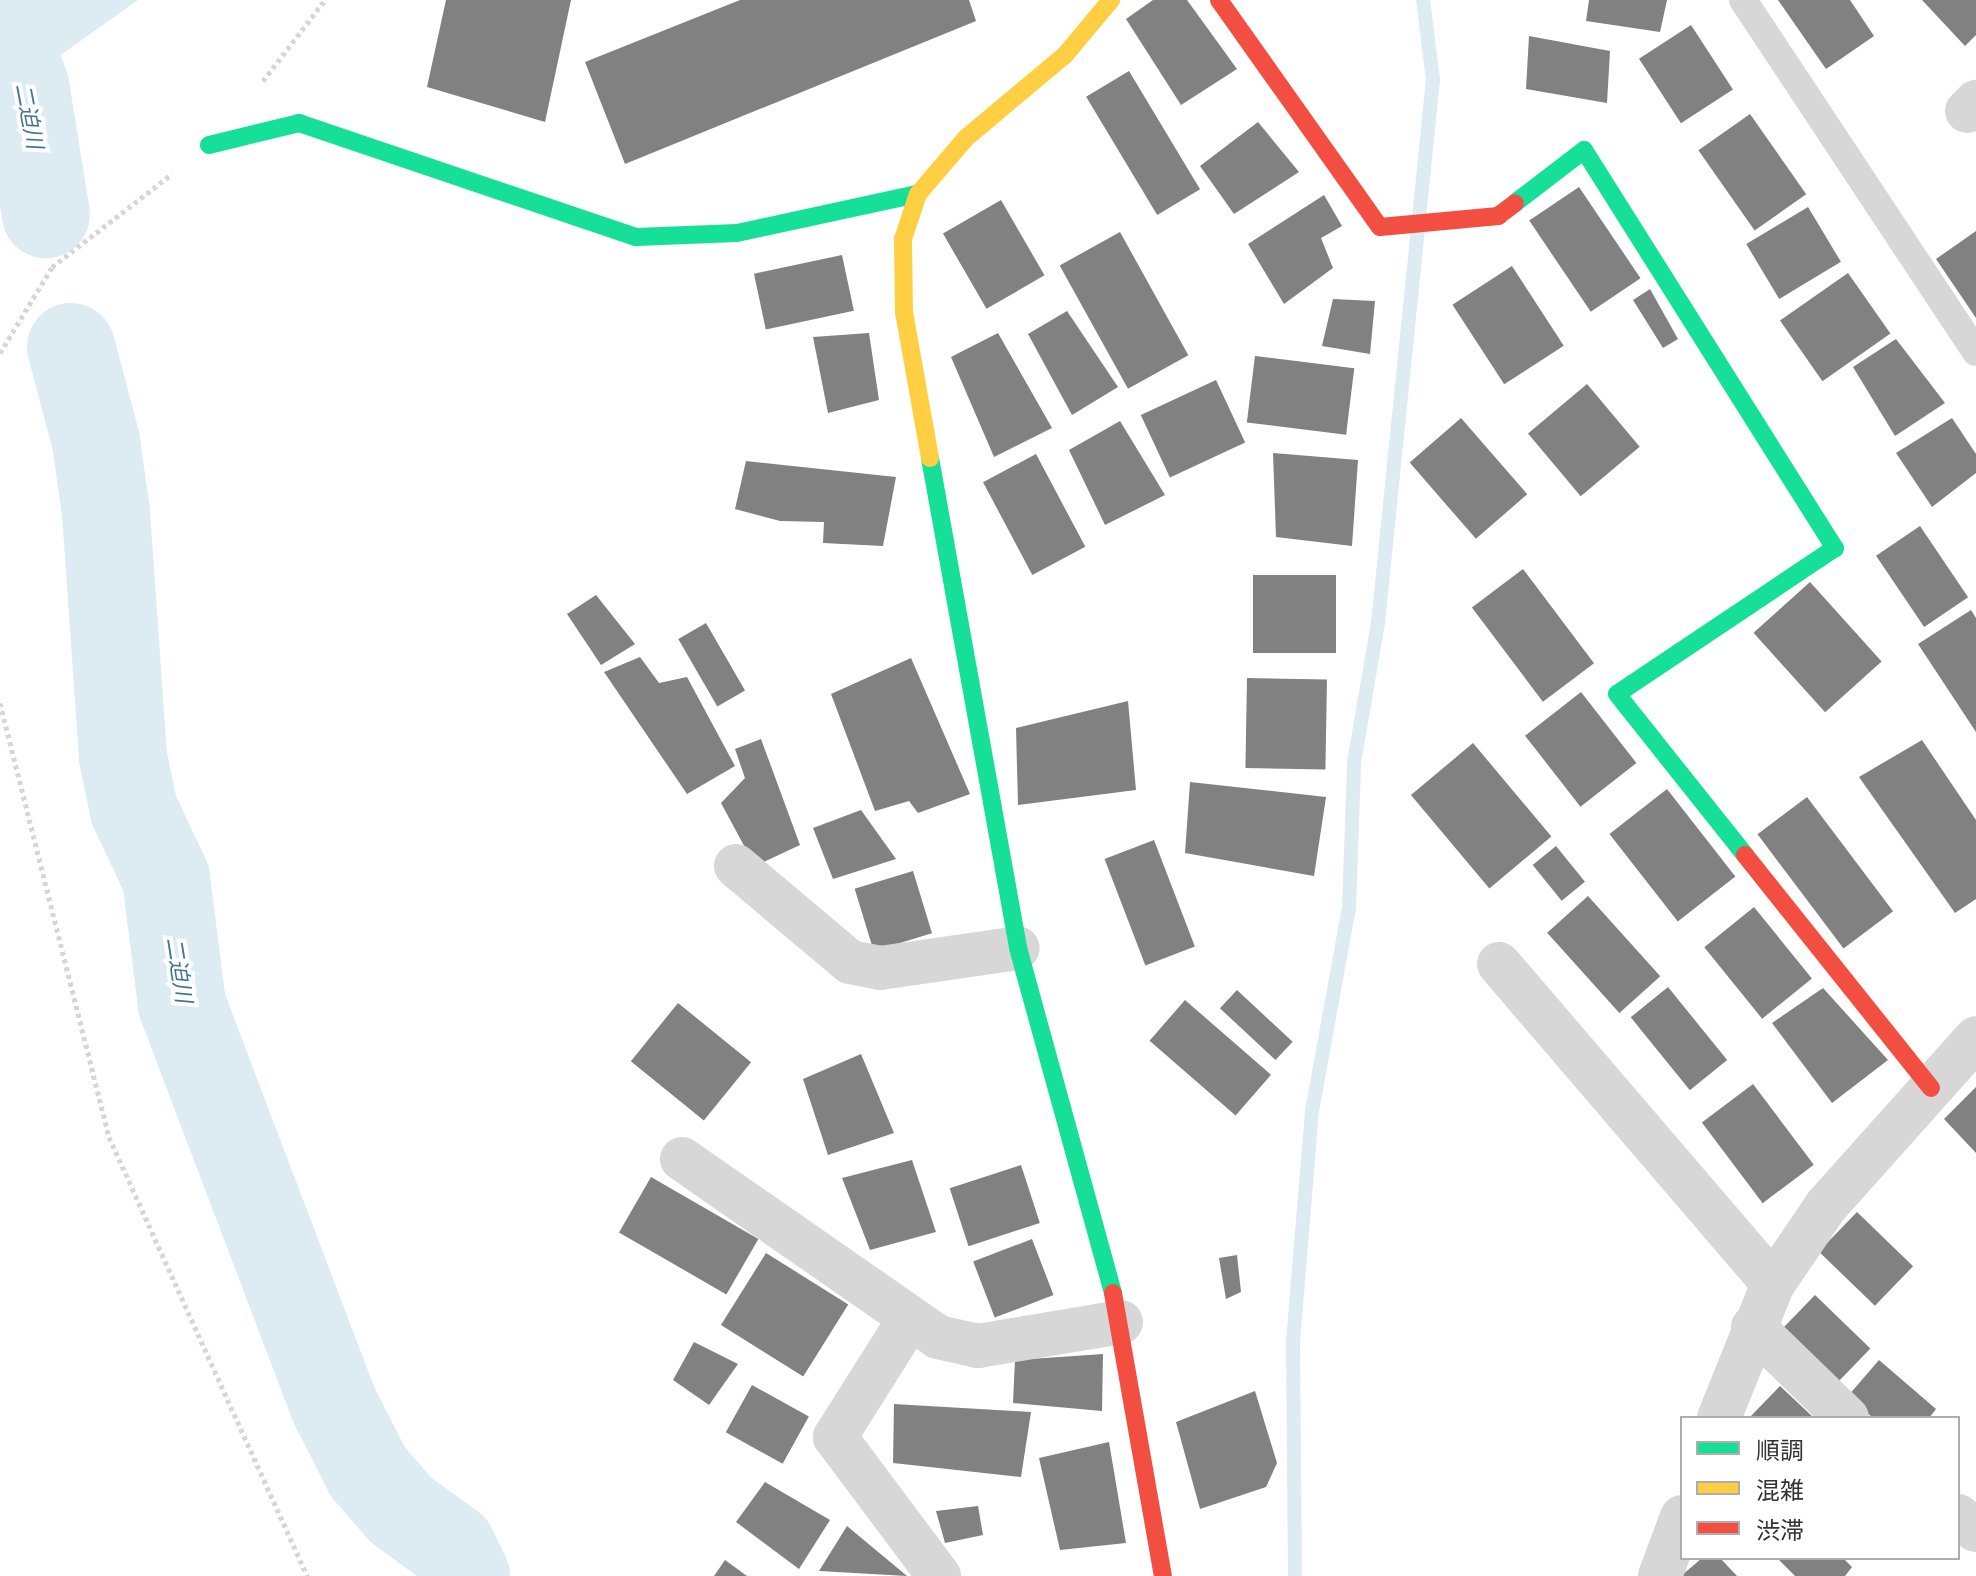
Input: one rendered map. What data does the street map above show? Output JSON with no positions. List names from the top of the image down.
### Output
{
  "water": ["二迫川"],
  "legend": ["順調", "混雑", "渋滞"]
}
